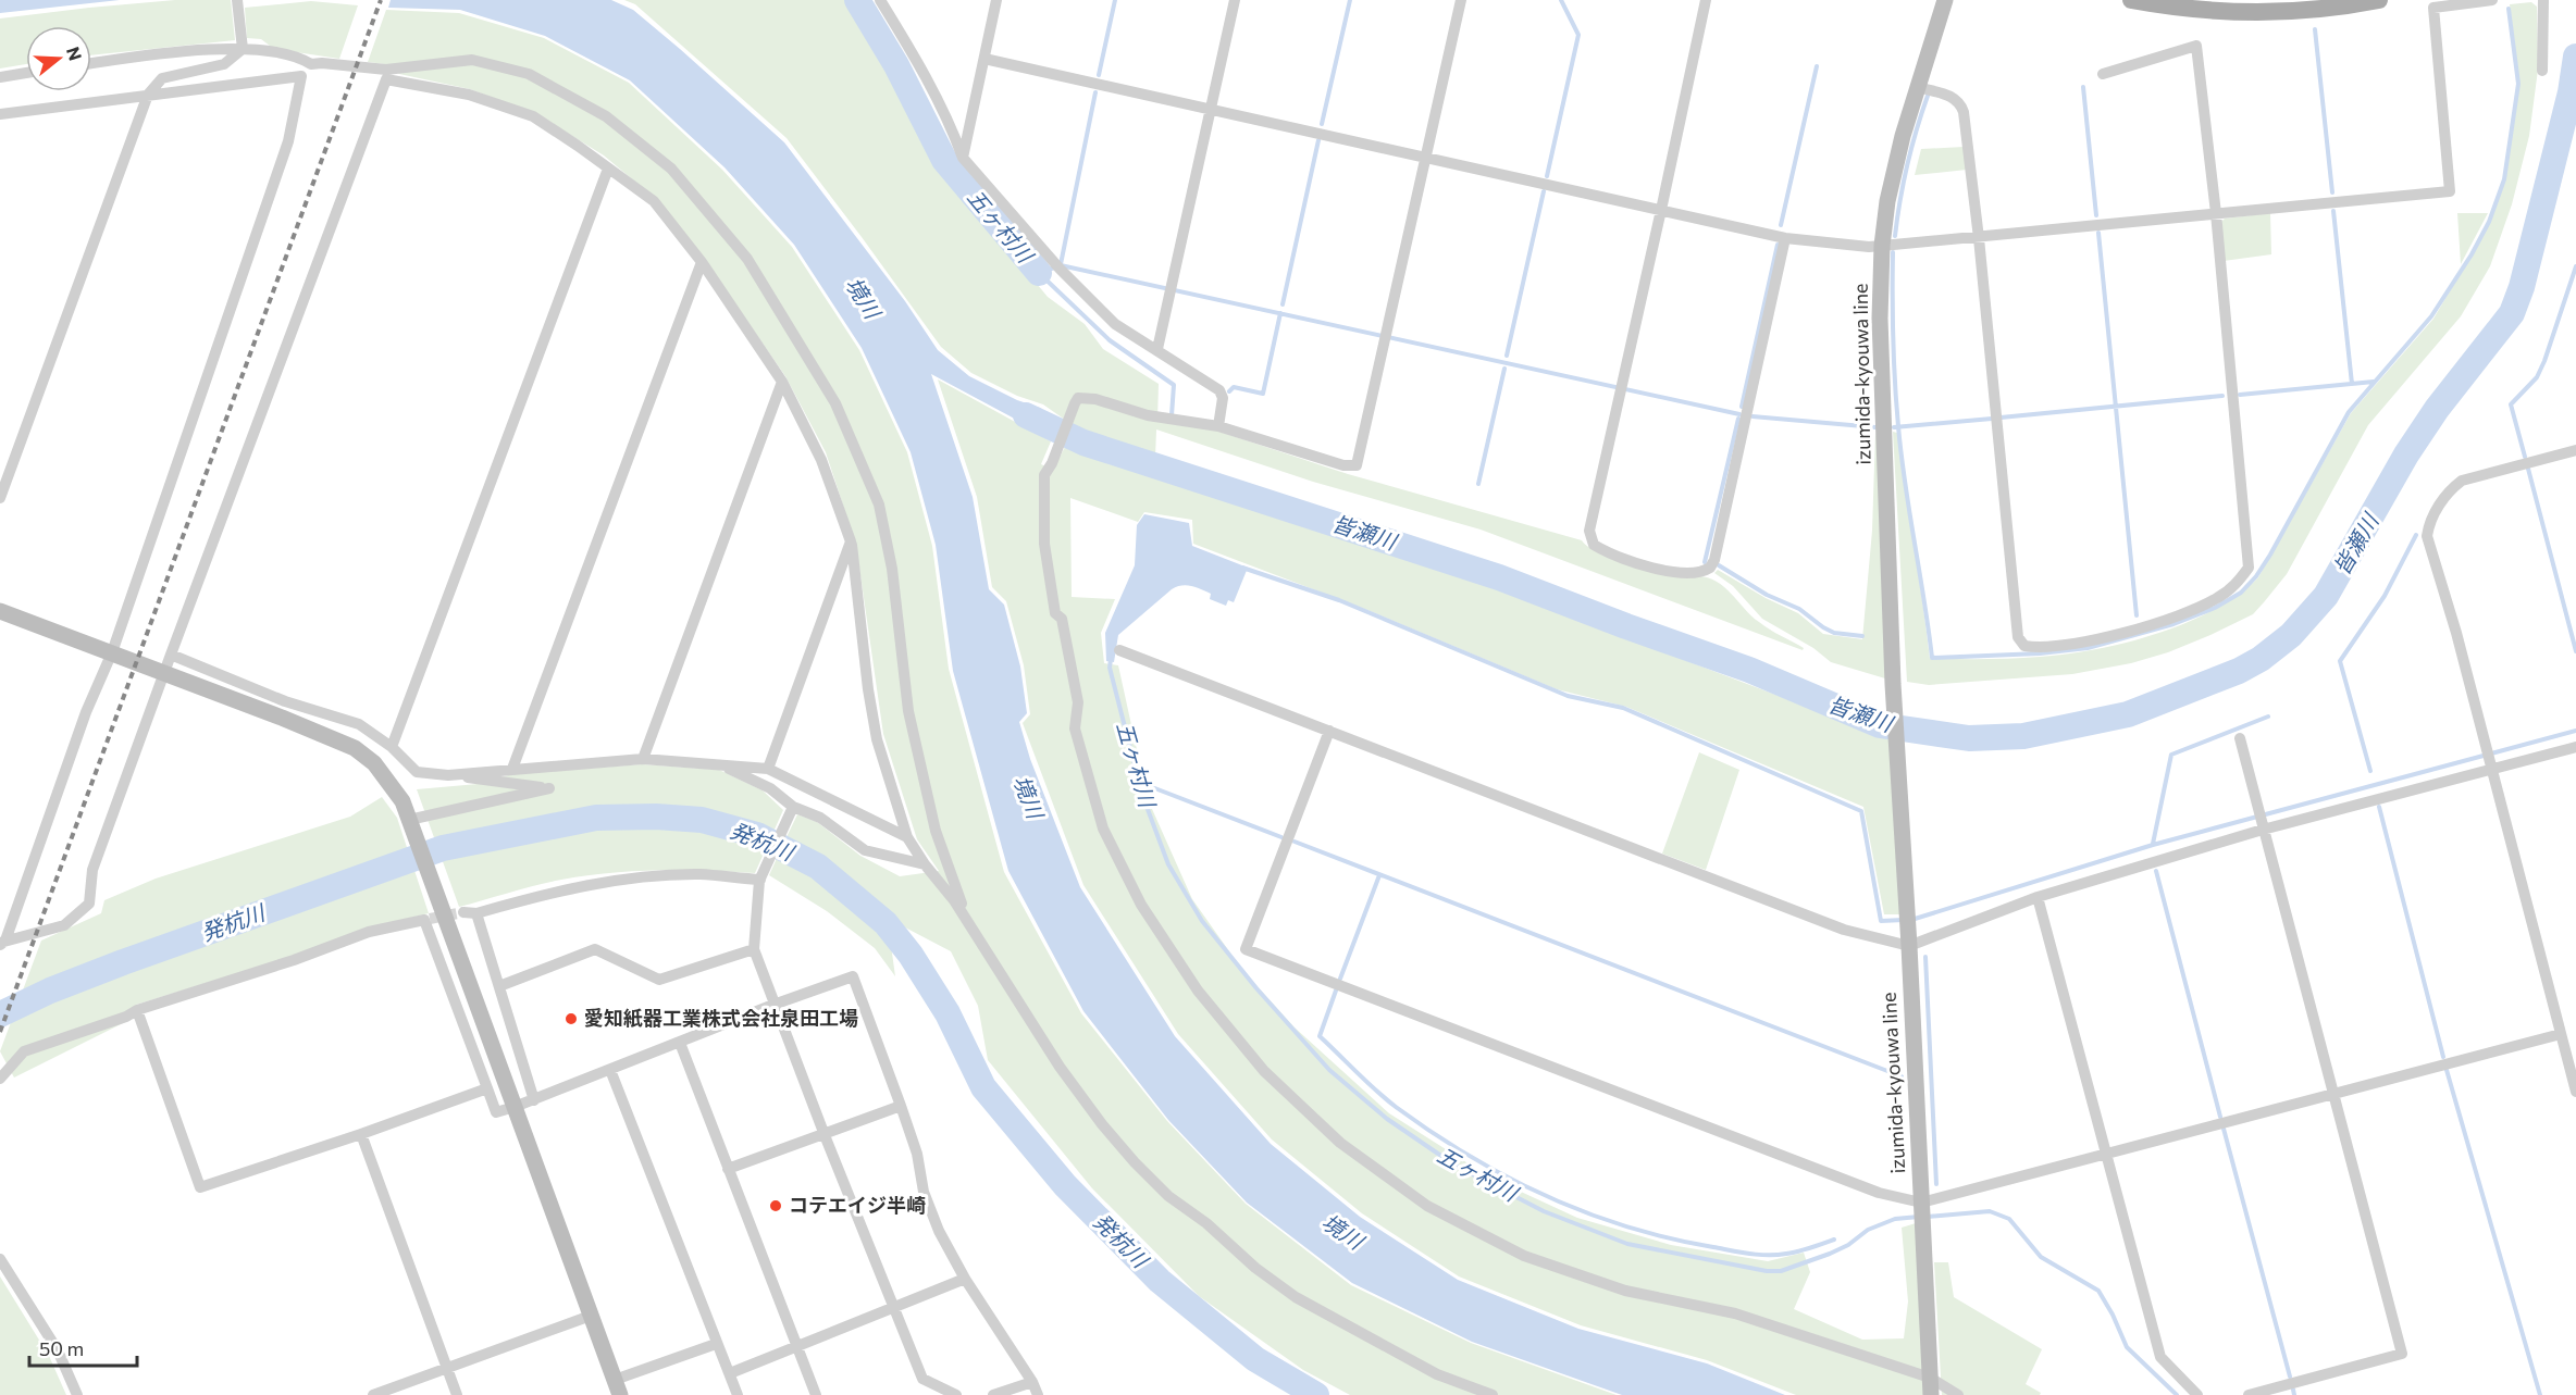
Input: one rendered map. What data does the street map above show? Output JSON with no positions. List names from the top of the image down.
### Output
{
  "streets": {
    "main road": ["izumida-kyouwa line"]
  },
  "water": [
    "五ヶ村川",
    "境川",
    "皆瀬川",
    "発杭川"
  ],
  "places": ["愛知紙器工業株式会社泉田工場", "コテエイジ半崎"],
  "scale_bar": "50 m",
  "north": "right"
}
